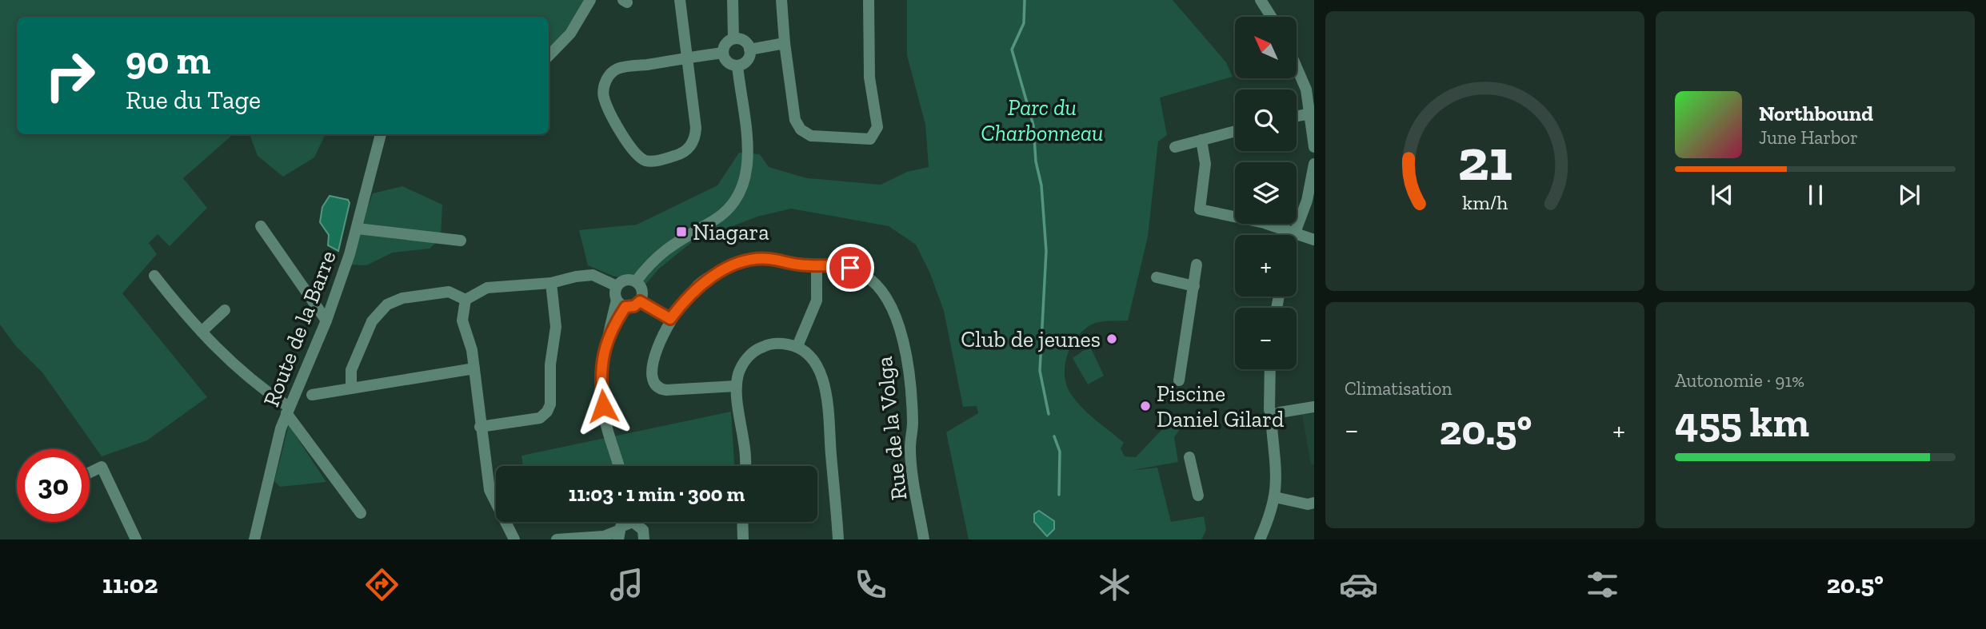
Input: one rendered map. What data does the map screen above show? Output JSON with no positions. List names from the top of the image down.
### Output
{
  "streets": {
    "street": ["Route de la Barre", "Rue de la Volga"]
  },
  "parks": ["Parc du Charbonneau"],
  "places": {
    "transit": ["Niagara"],
    "other": ["Club de jeunes", "Piscine Daniel Gilard"]
  },
  "north": "top left",
  "page": {
    "map_buttons": ["+", "−"],
    "turn": ["90 m", "Rue du Tage"],
    "song": ["Northbound", "June Harbor"],
    "tile": [
      "Climatisation",
      ["Autonomie · 91%", "455 km"]
    ],
    "heat": ["−", "20.5°", "+"],
    "limit": "30",
    "trip": "11:03 · 1 min · 300 m",
    "tabs": ["11:02", "20.5°"],
    "gauge": ["21", "km/h"]
  }
}
